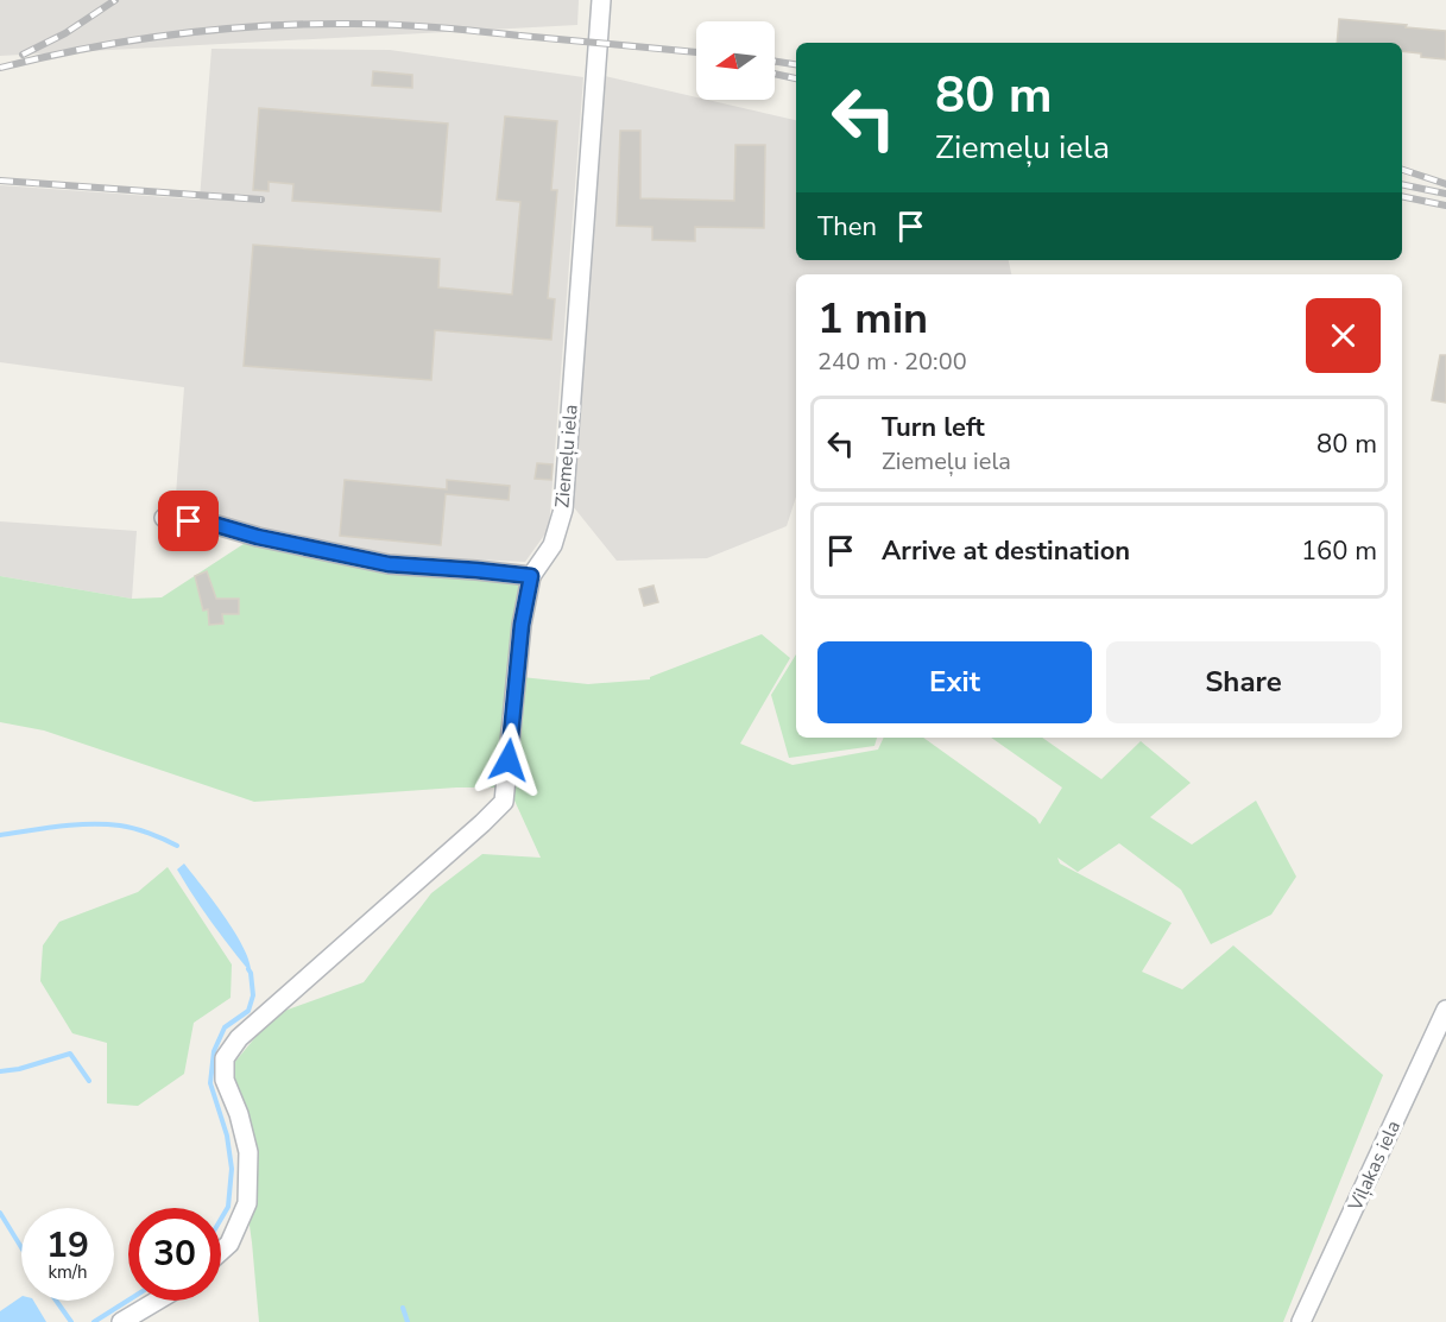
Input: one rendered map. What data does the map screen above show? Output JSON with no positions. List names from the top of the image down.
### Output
{
  "streets": {
    "street": ["Ziemeļu iela", "Viļakas iela"]
  },
  "north": "left",
  "page": {
    "turn": ["80 m", "Ziemeļu iela"],
    "then": "Then",
    "heading": ["1 min", "240 m · 20:00"],
    "list": [
      {
        "name": "Turn left",
        "note": "Ziemeļu iela",
        "value": "80 m"
      },
      {
        "name": "Arrive at destination",
        "value": "160 m"
      }
    ],
    "buttons": ["Exit", "Share"],
    "speed": "19 km/h",
    "limit": "30"
  }
}
